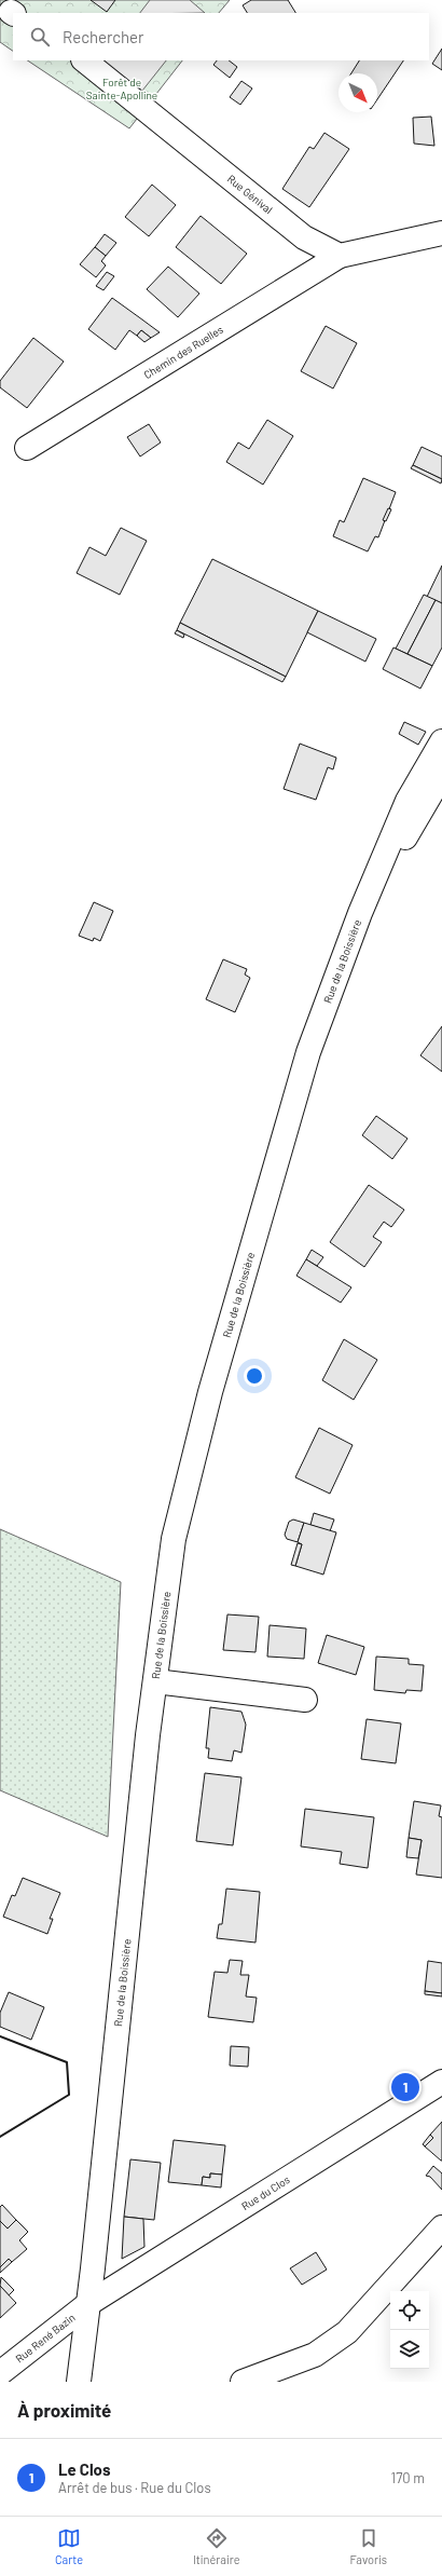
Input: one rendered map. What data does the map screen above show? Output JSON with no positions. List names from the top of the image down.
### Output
{
  "streets": {
    "main road": [
      "Rue Génival",
      "Chemin des Ruelles",
      "Rue de la Boissière",
      "Rue du Clos",
      "Rue René Bazin"
    ]
  },
  "crossings": [
    ["Rue Génival", "Chemin des Ruelles"],
    ["Rue de la Boissière", "Rue du Clos"],
    ["Rue de la Boissière", "Rue René Bazin"],
    ["Rue du Clos", "Rue René Bazin"]
  ],
  "parks": ["Forêt de Sainte-Apolline"],
  "north": "bottom right",
  "page": {
    "search": "Rechercher",
    "pins": "1",
    "heading": "À proximité",
    "list": [
      {
        "mark": "1",
        "name": "Le Clos",
        "note": "Arrêt de bus · Rue du Clos",
        "value": "170 m"
      }
    ],
    "nav": ["Carte", "Itinéraire", "Favoris"]
  }
}
